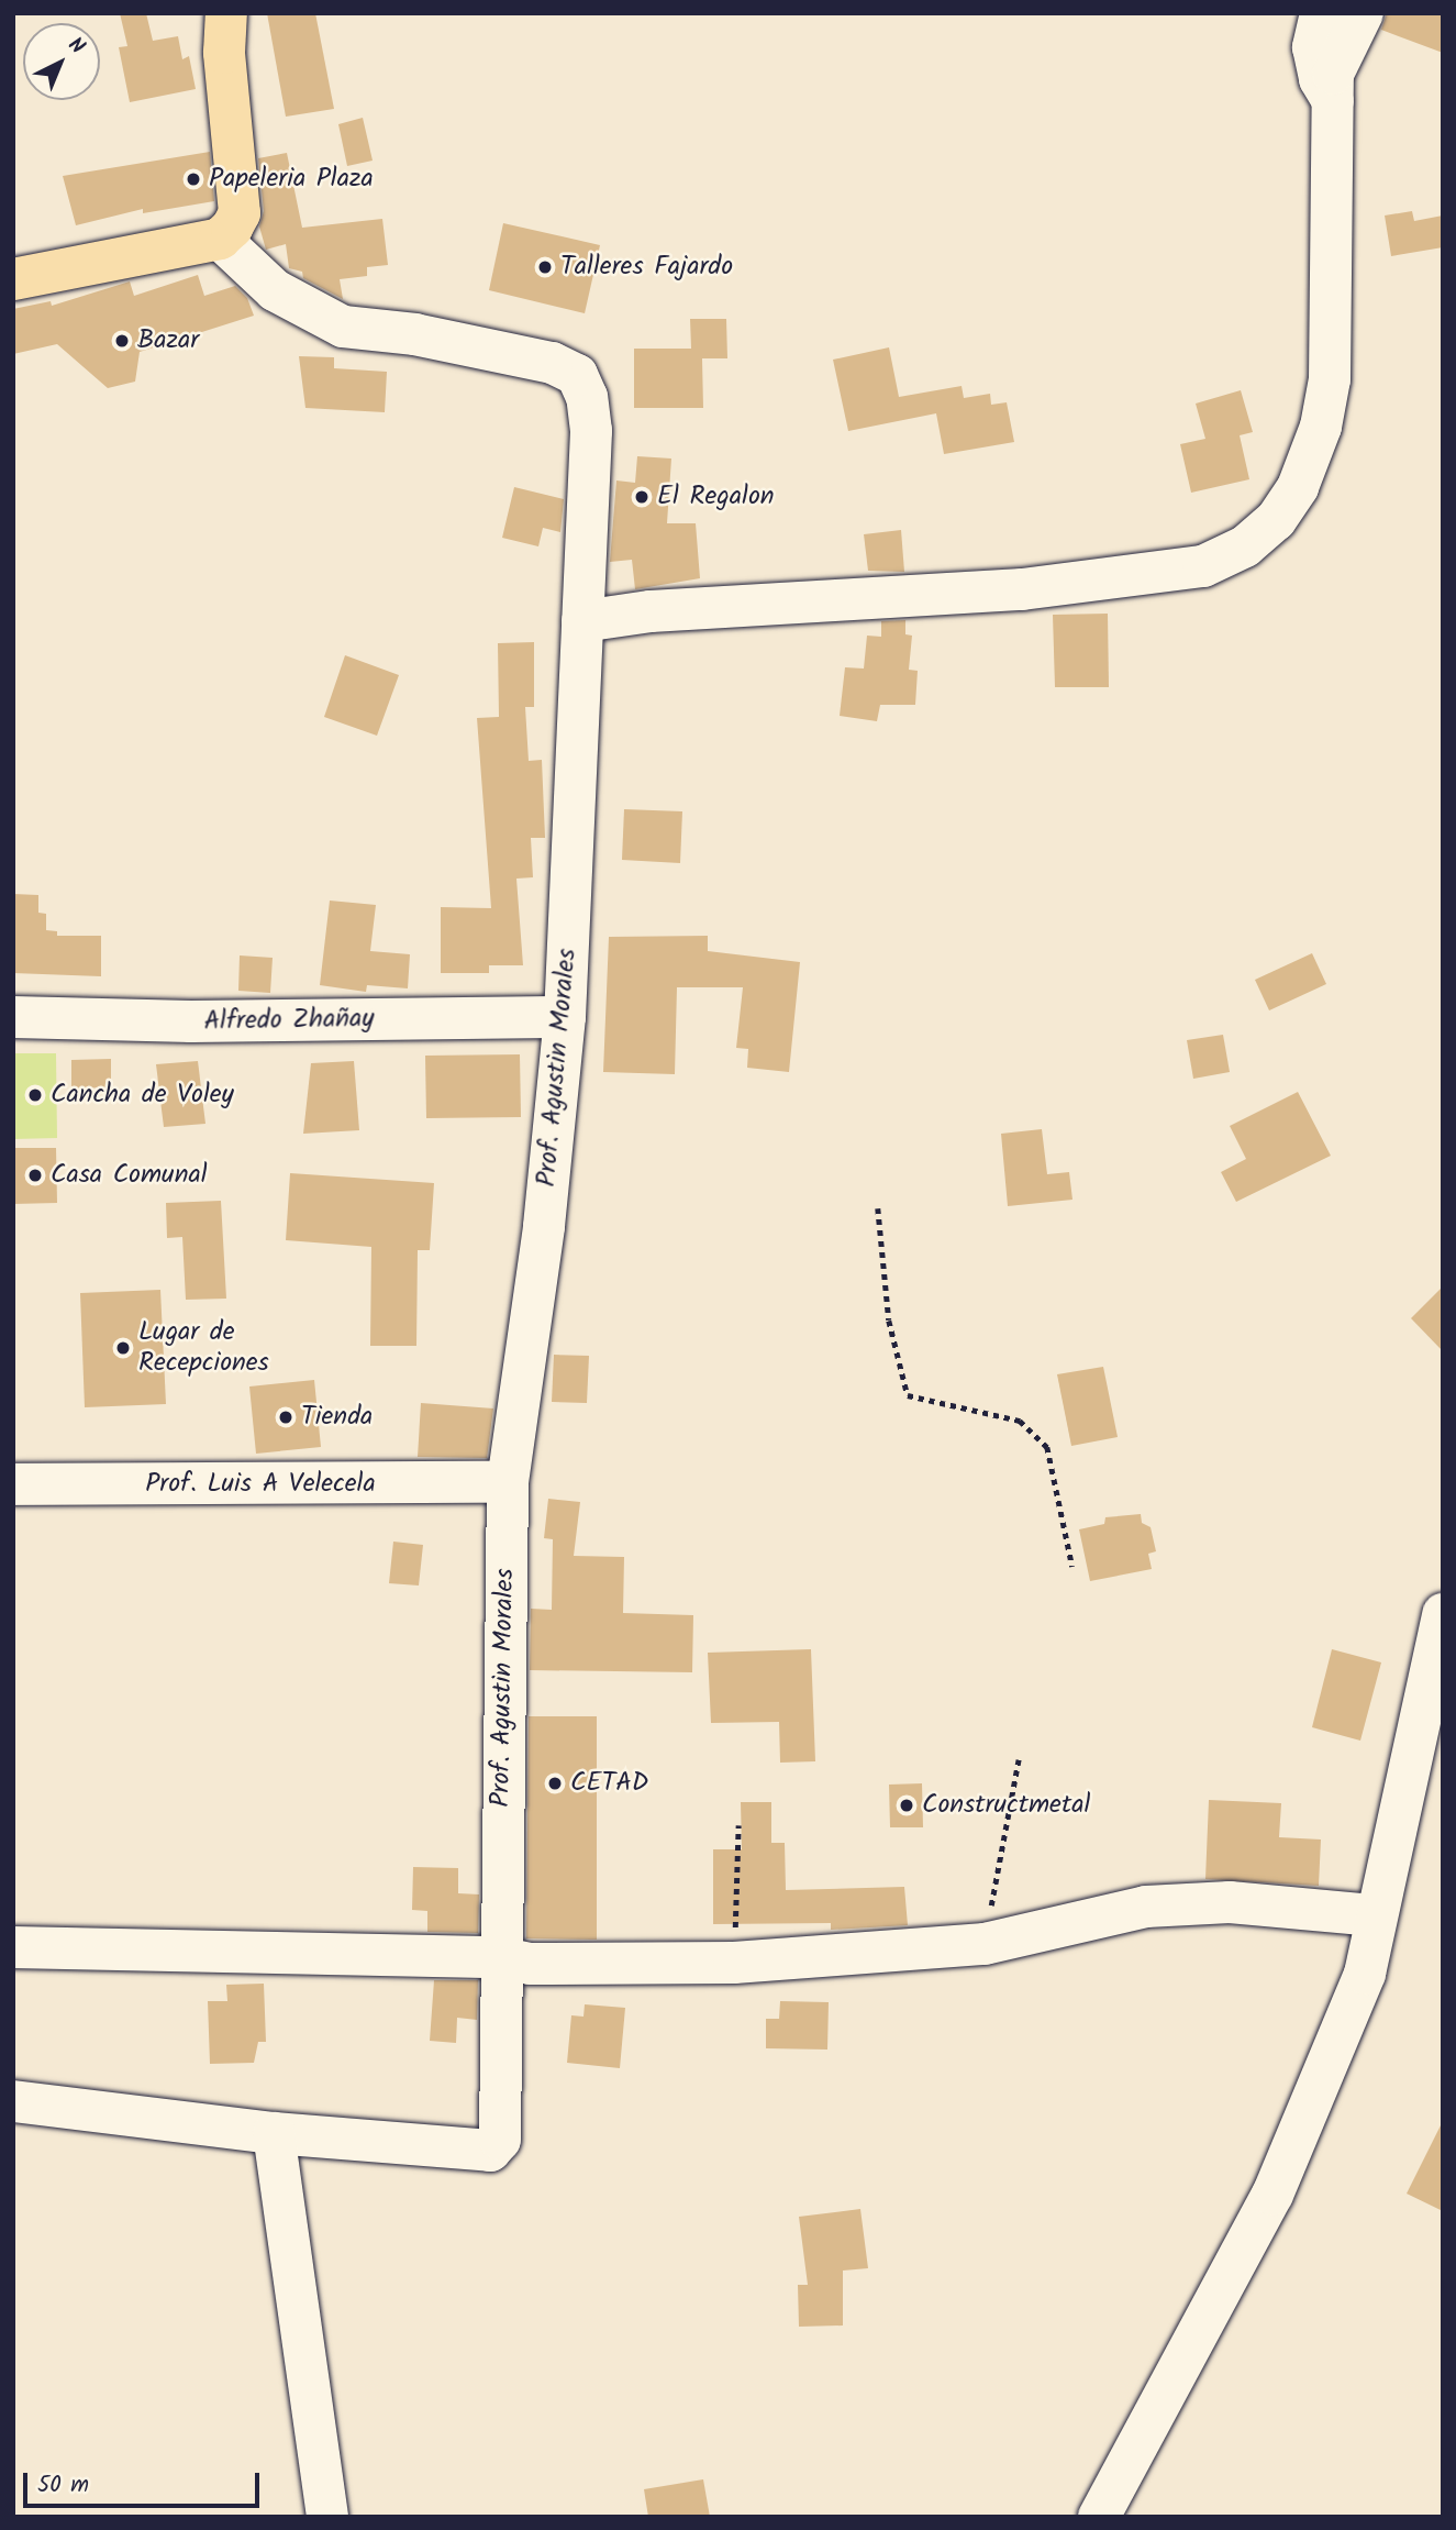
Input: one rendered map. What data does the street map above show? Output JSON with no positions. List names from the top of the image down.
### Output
{
  "streets": {
    "street": ["Alfredo Zhañay", "Prof. Agustin Morales", "Prof. Luis A Velecela"]
  },
  "crossings": [
    ["Alfredo Zhañay", "Prof. Agustin Morales"],
    ["Prof. Agustin Morales", "Prof. Luis A Velecela"]
  ],
  "places": [
    "Papeleria Plaza",
    "Talleres Fajardo",
    "Bazar",
    "El Regalon",
    "Cancha de Voley",
    "Casa Comunal",
    "Lugar de Recepciones",
    "Tienda",
    "CETAD",
    "Constructmetal"
  ],
  "scale_bar": "50 m",
  "north": "top right"
}
